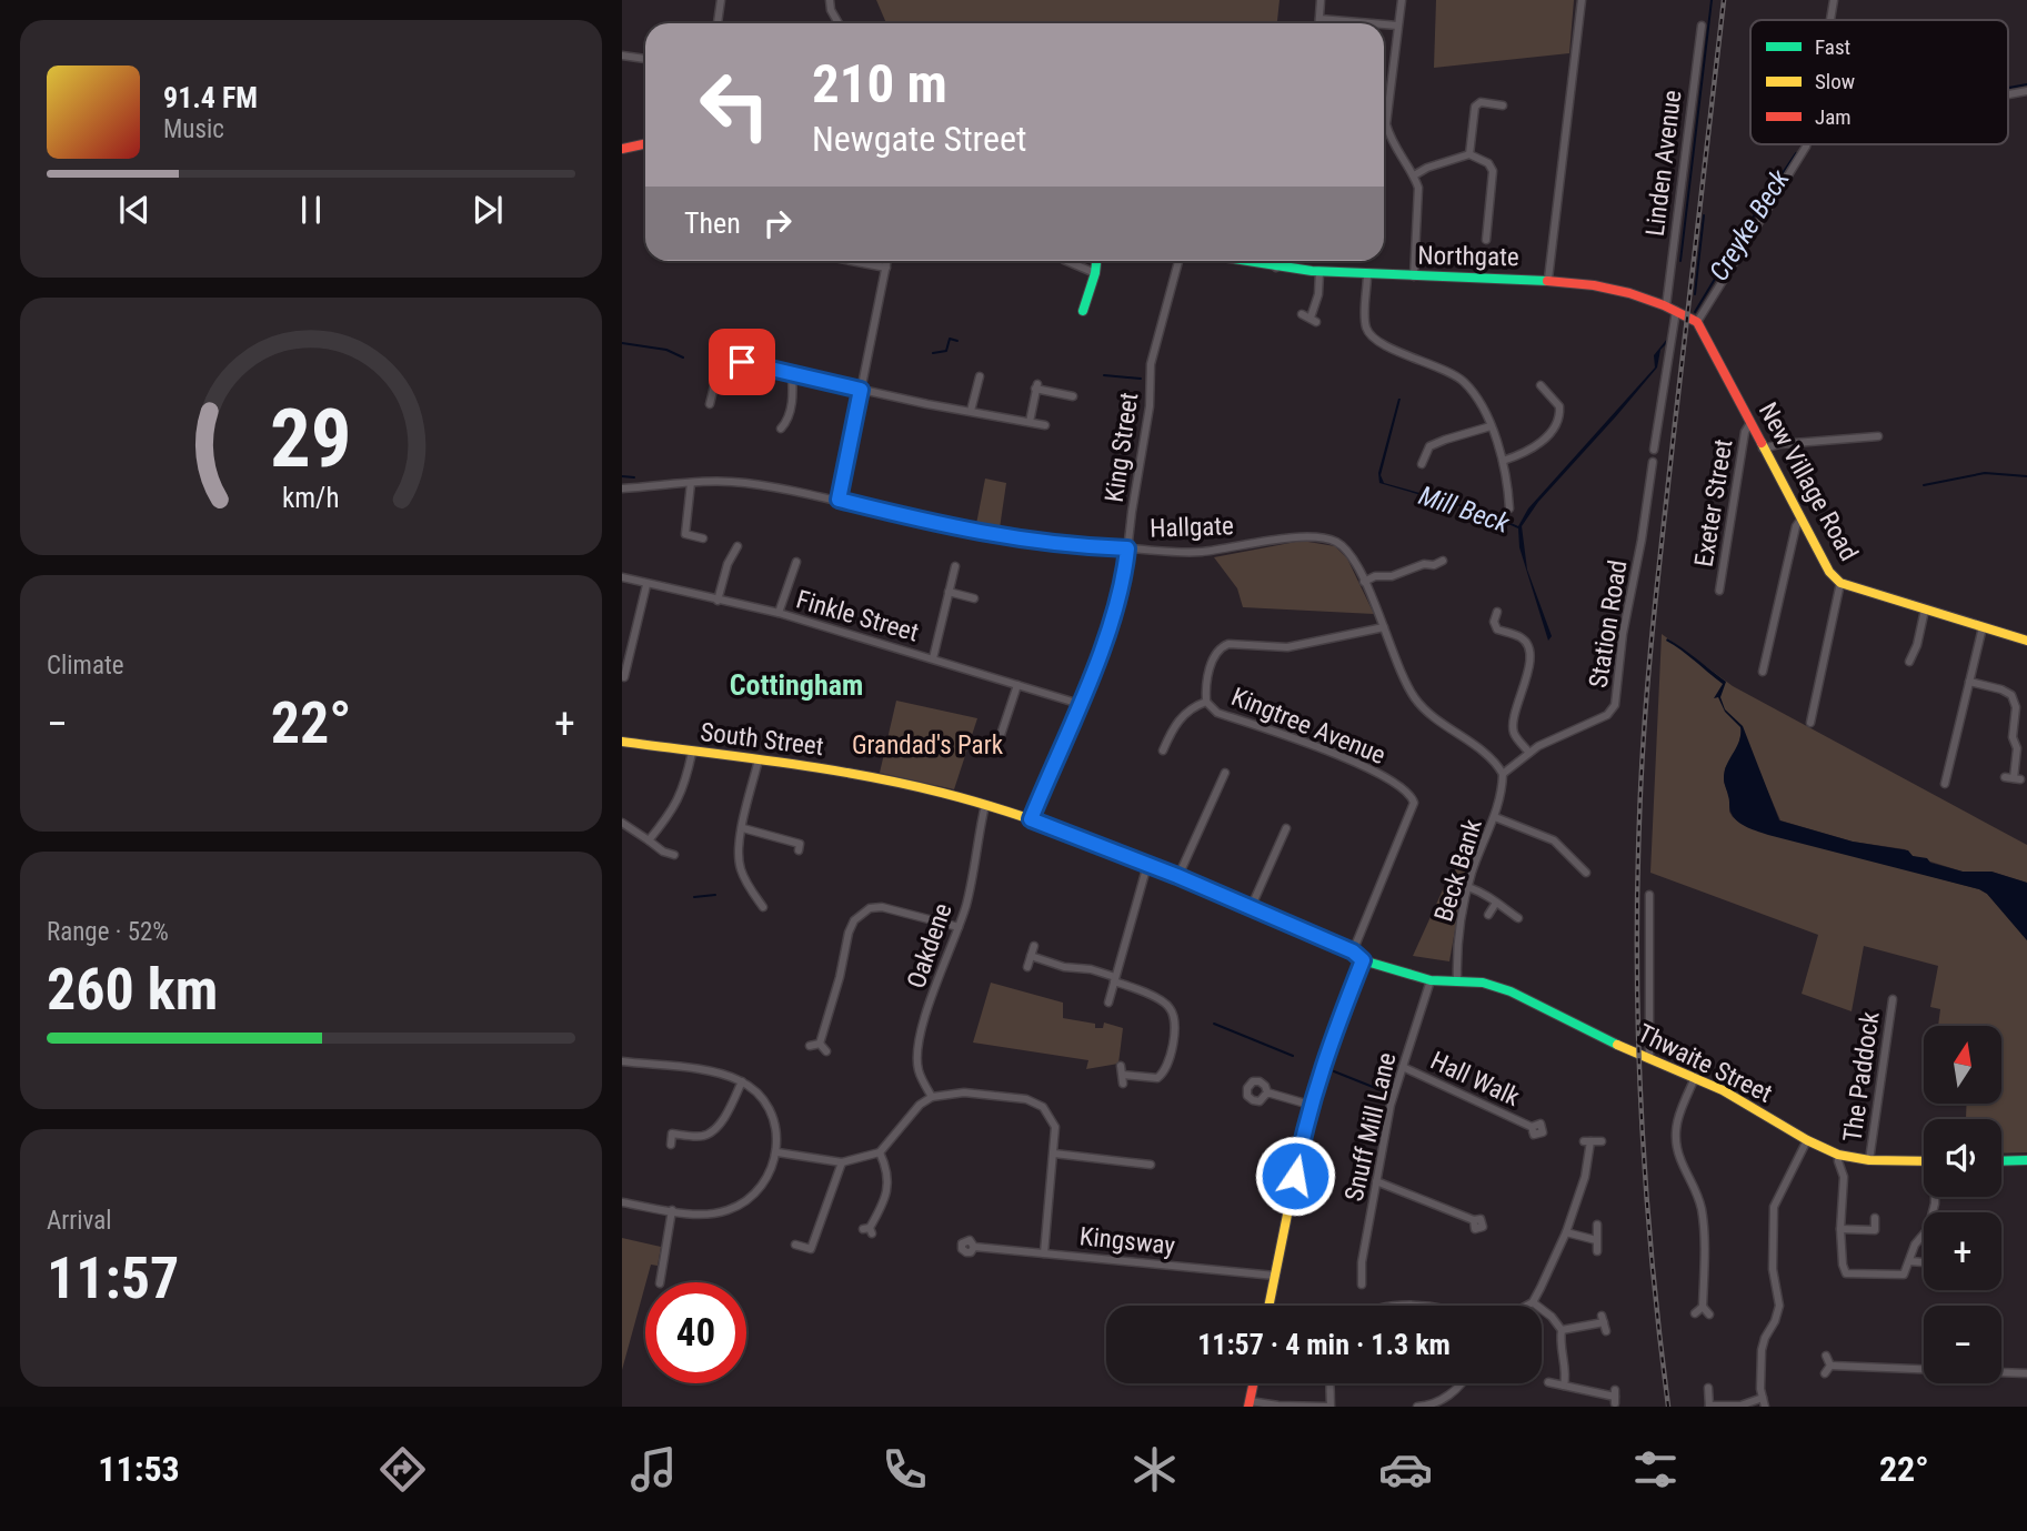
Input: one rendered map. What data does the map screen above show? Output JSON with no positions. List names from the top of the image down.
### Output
{
  "streets": {
    "street": [
      "Linden Avenue",
      "Northgate",
      "King Street",
      "New Village Road",
      "Exeter Street",
      "Hallgate",
      "Finkle Street",
      "Station Road",
      "Kingtree Avenue",
      "South Street",
      "Beck Bank",
      "Oakdene",
      "Thwaite Street",
      "The Paddock",
      "Hall Walk",
      "Snuff Mill Lane",
      "Kingsway"
    ]
  },
  "crossings": [
    ["Linden Avenue", "Northgate"],
    ["Northgate", "New Village Road"],
    ["King Street", "Hallgate"],
    ["King Street", "Finkle Street"],
    ["King Street", "South Street"],
    ["New Village Road", "Exeter Street"],
    ["Hallgate", "Station Road"],
    ["Hallgate", "Kingtree Avenue"],
    ["Hallgate", "Beck Bank"],
    ["Station Road", "Beck Bank"],
    ["Kingtree Avenue", "South Street"],
    ["South Street", "Oakdene"],
    ["South Street", "Thwaite Street"],
    ["Beck Bank", "Thwaite Street"],
    ["Thwaite Street", "The Paddock"],
    ["Thwaite Street", "Snuff Mill Lane"],
    ["Hall Walk", "Snuff Mill Lane"]
  ],
  "districts": ["Cottingham"],
  "water": ["Creyke Beck", "Mill Beck"],
  "parks": ["Grandad's Park"],
  "legend": ["Fast", "Slow", "Jam"],
  "north": "top",
  "page": {
    "turn": ["210 m", "Newgate Street"],
    "song": ["91.4 FM", "Music"],
    "then": "Then",
    "tile": [
      "Climate",
      ["Range · 52%", "260 km"],
      ["Arrival", "11:57"]
    ],
    "heat": ["−", "22°", "+"],
    "map_buttons": ["+", "−"],
    "limit": "40",
    "trip": "11:57 · 4 min · 1.3 km",
    "tabs": ["11:53", "22°"],
    "gauge": ["29", "km/h"]
  }
}
